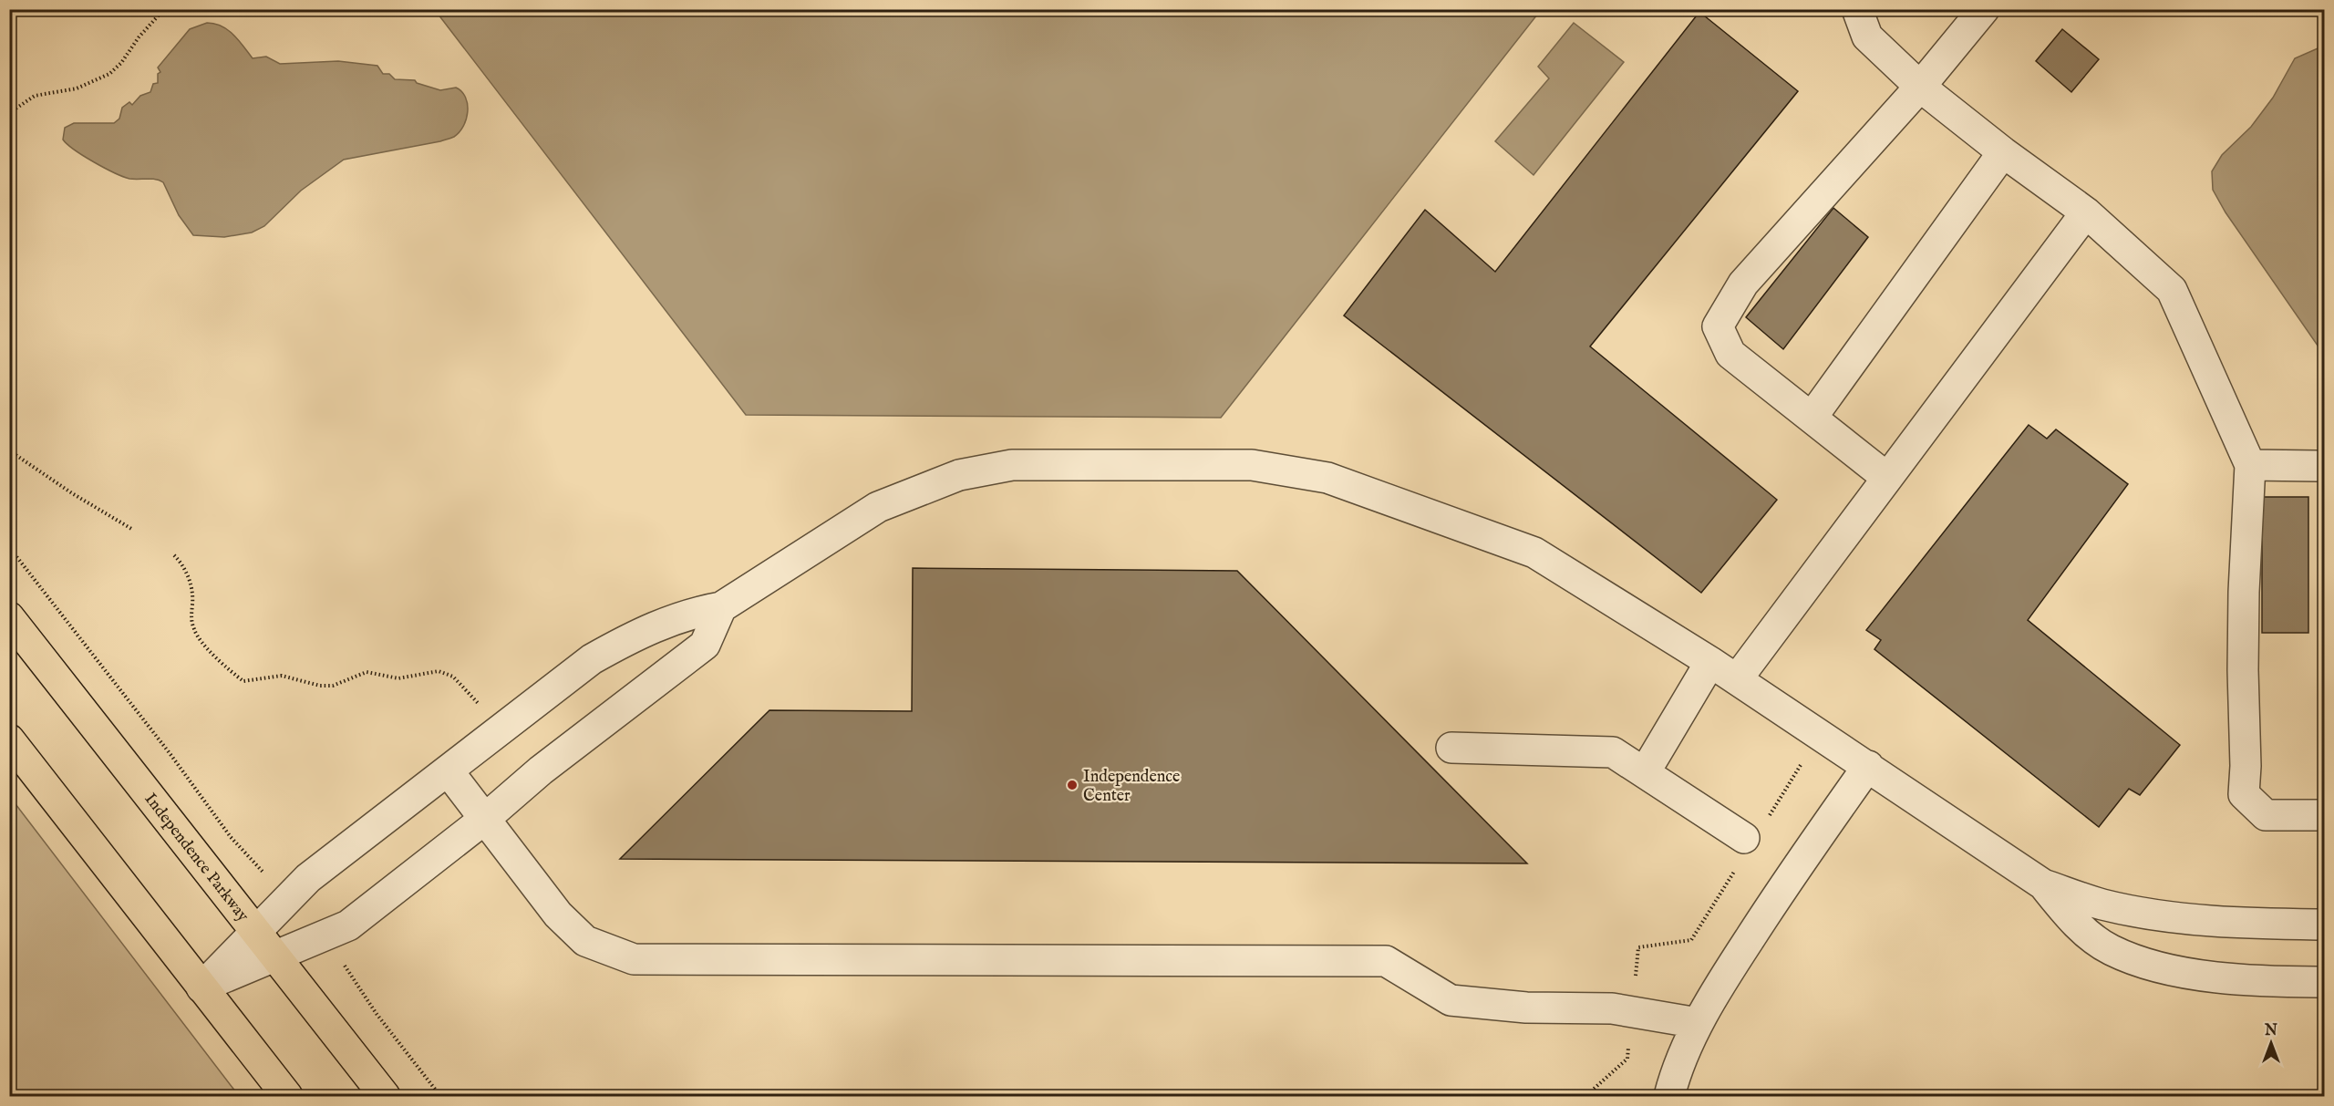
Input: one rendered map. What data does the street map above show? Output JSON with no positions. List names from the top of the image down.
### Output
{
  "streets": {
    "main road": ["Independence Parkway"]
  },
  "places": ["Independence Center"],
  "north": "top"
}
